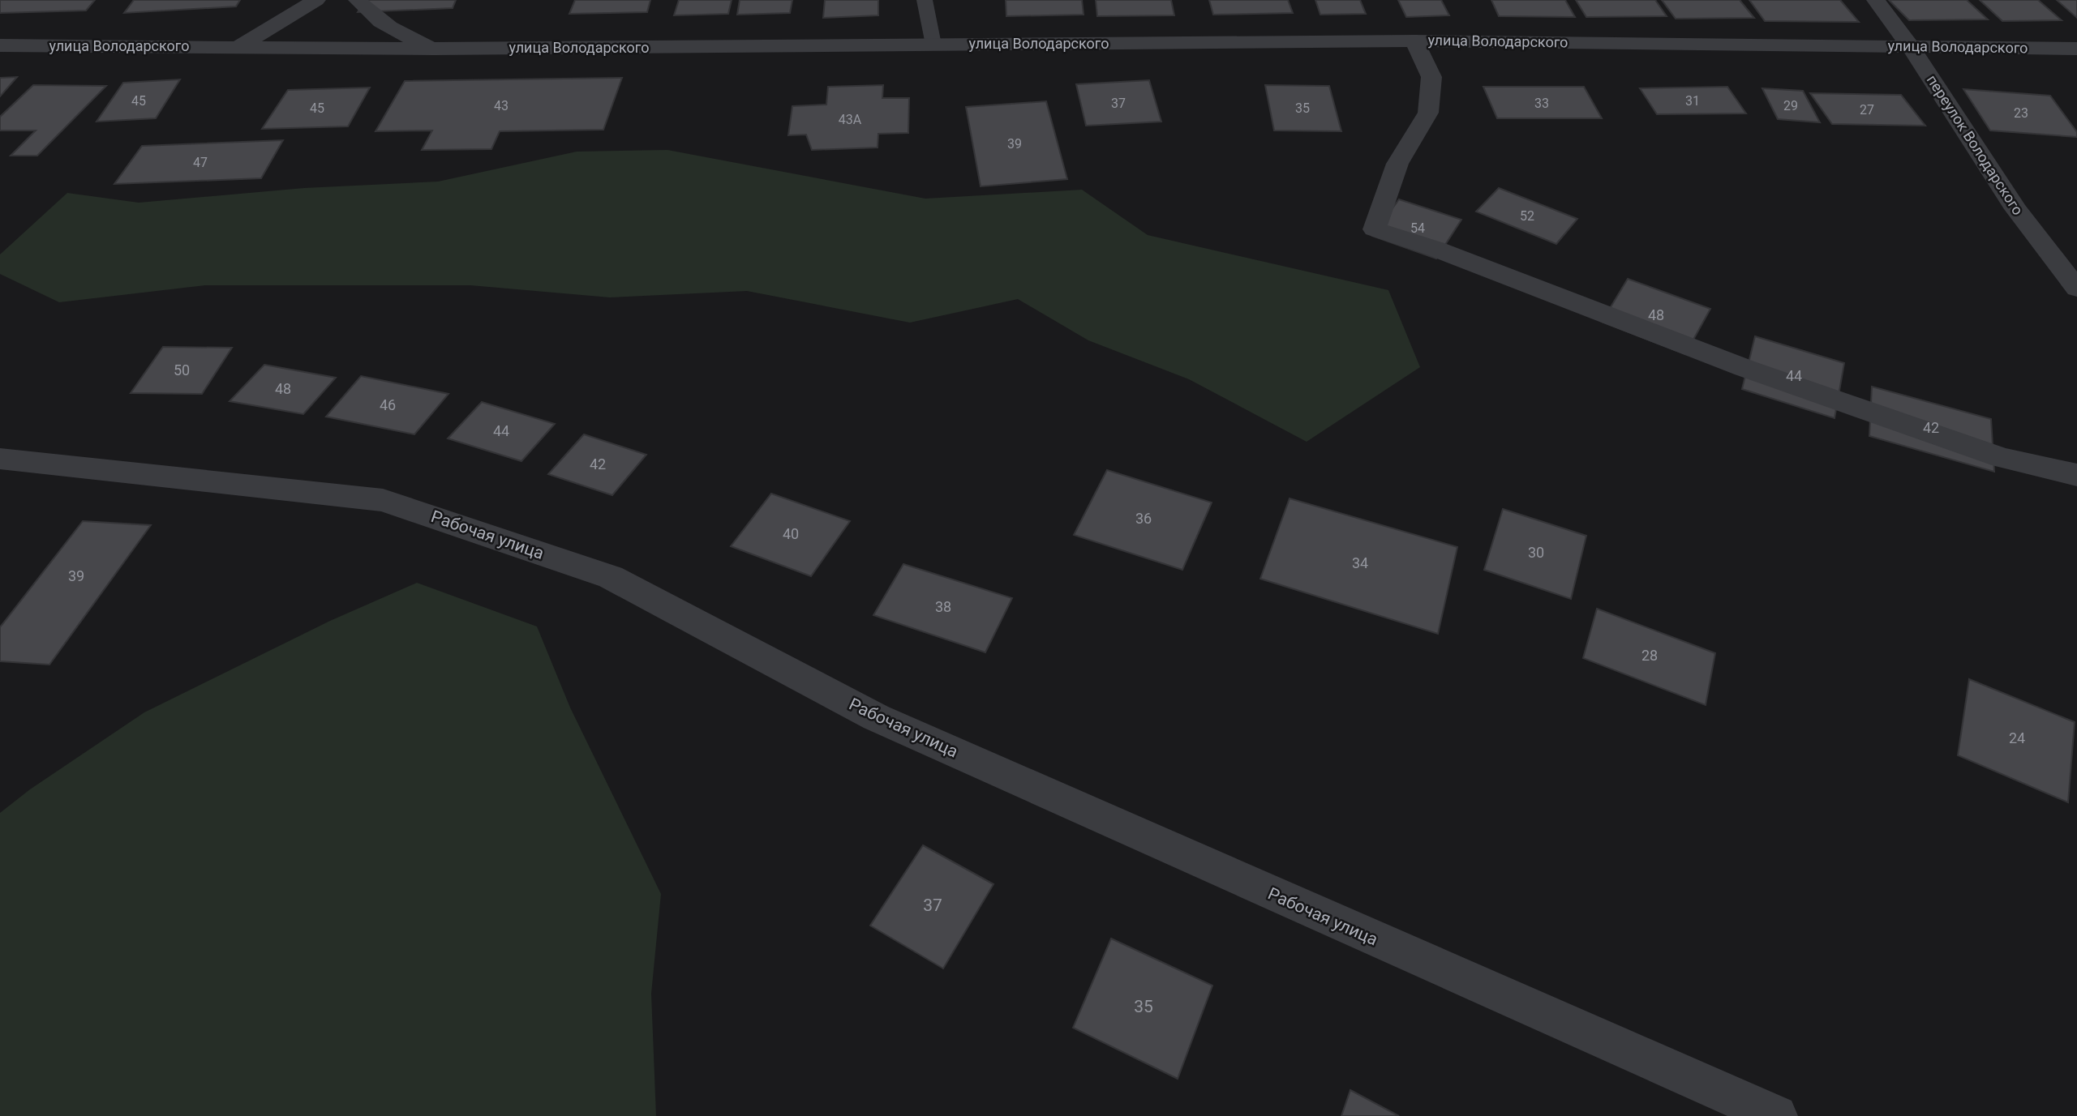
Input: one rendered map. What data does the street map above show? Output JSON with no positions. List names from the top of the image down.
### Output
{
  "streets": {
    "street": ["улица Володарского", "переулок Володарского", "Рабочая улица"]
  },
  "crossings": [
    ["улица Володарского", "переулок Володарского"]
  ],
  "house_numbers": [
    "45",
    "31",
    "37",
    "33",
    "43",
    "29",
    "45",
    "35",
    "27",
    "23",
    "43А",
    "39",
    "47",
    "52",
    "54",
    "48",
    "50",
    "44",
    "48",
    "46",
    "42",
    "44",
    "42",
    "36",
    "40",
    "30",
    "34",
    "39",
    "38",
    "28",
    "24",
    "37",
    "35"
  ]
}
